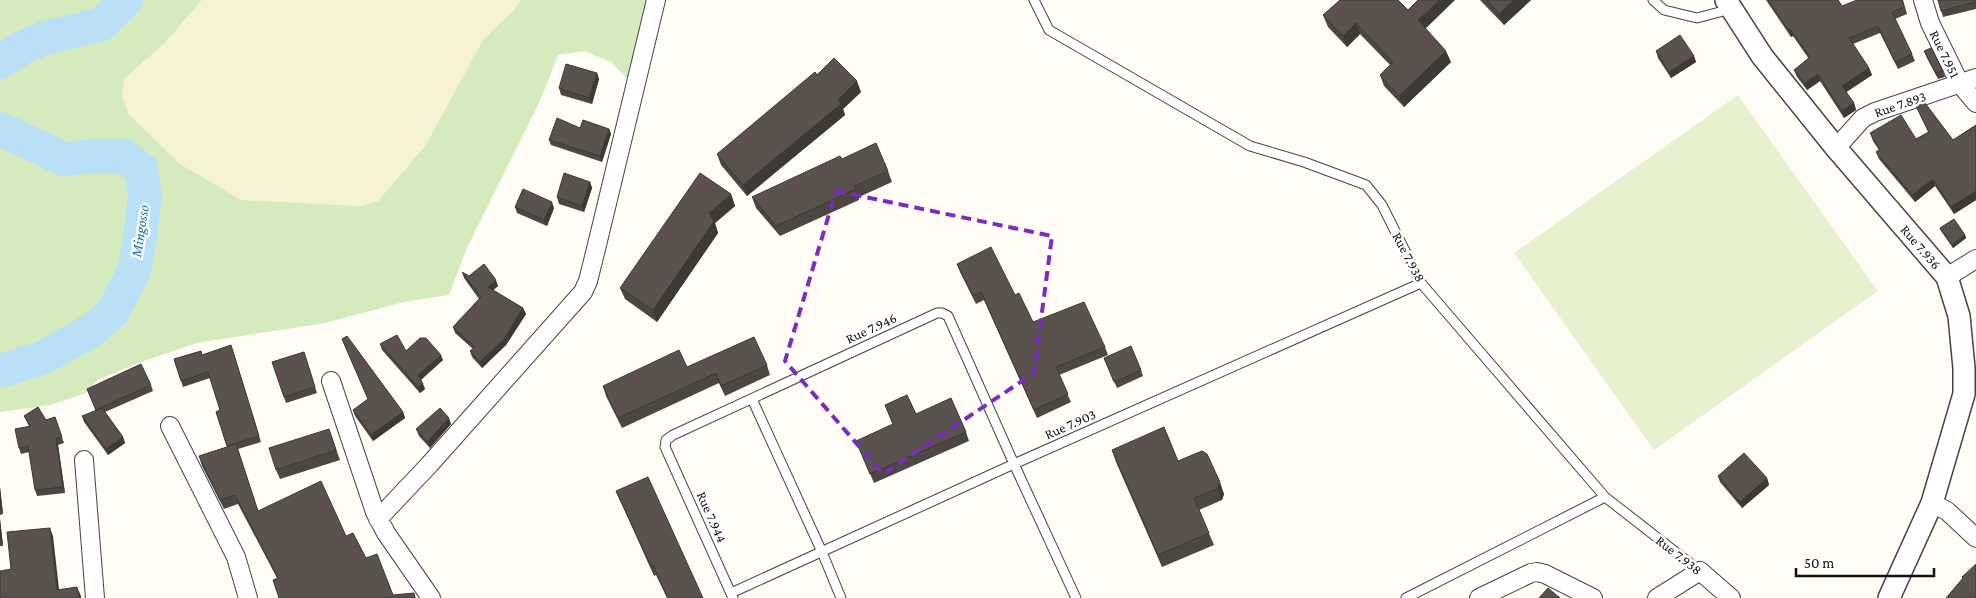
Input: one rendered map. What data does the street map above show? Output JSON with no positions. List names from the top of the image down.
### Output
{
  "streets": {
    "street": [
      "Rue 7.951",
      "Rue 7.893",
      "Rue 7.936",
      "Rue 7.938"
    ],
    "lane": ["Rue 7.946", "Rue 7.903", "Rue 7.944"]
  },
  "crossings": [
    ["Rue 7.951", "Rue 7.893"],
    ["Rue 7.893", "Rue 7.936"],
    ["Rue 7.938", "Rue 7.903"],
    ["Rue 7.946", "Rue 7.903"],
    ["Rue 7.946", "Rue 7.944"],
    ["Rue 7.903", "Rue 7.944"]
  ],
  "water": ["Mingosso"],
  "scale_bar": "50 m"
}
